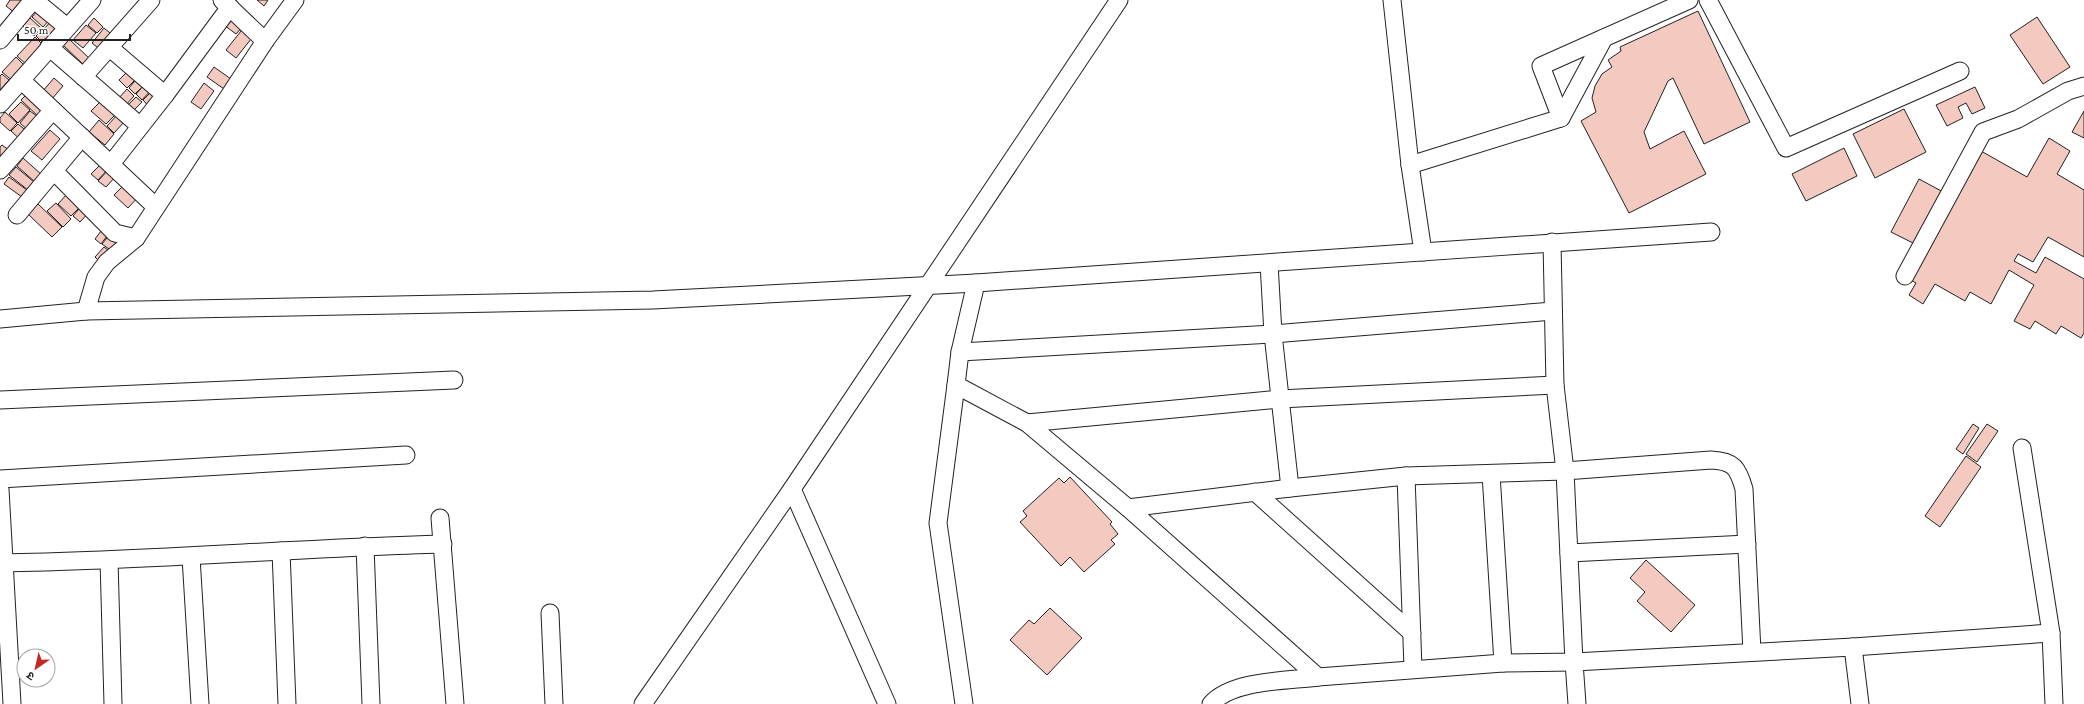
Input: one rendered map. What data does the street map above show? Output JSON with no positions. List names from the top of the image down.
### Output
{
  "scale_bar": "50 m",
  "north": "bottom left"
}
